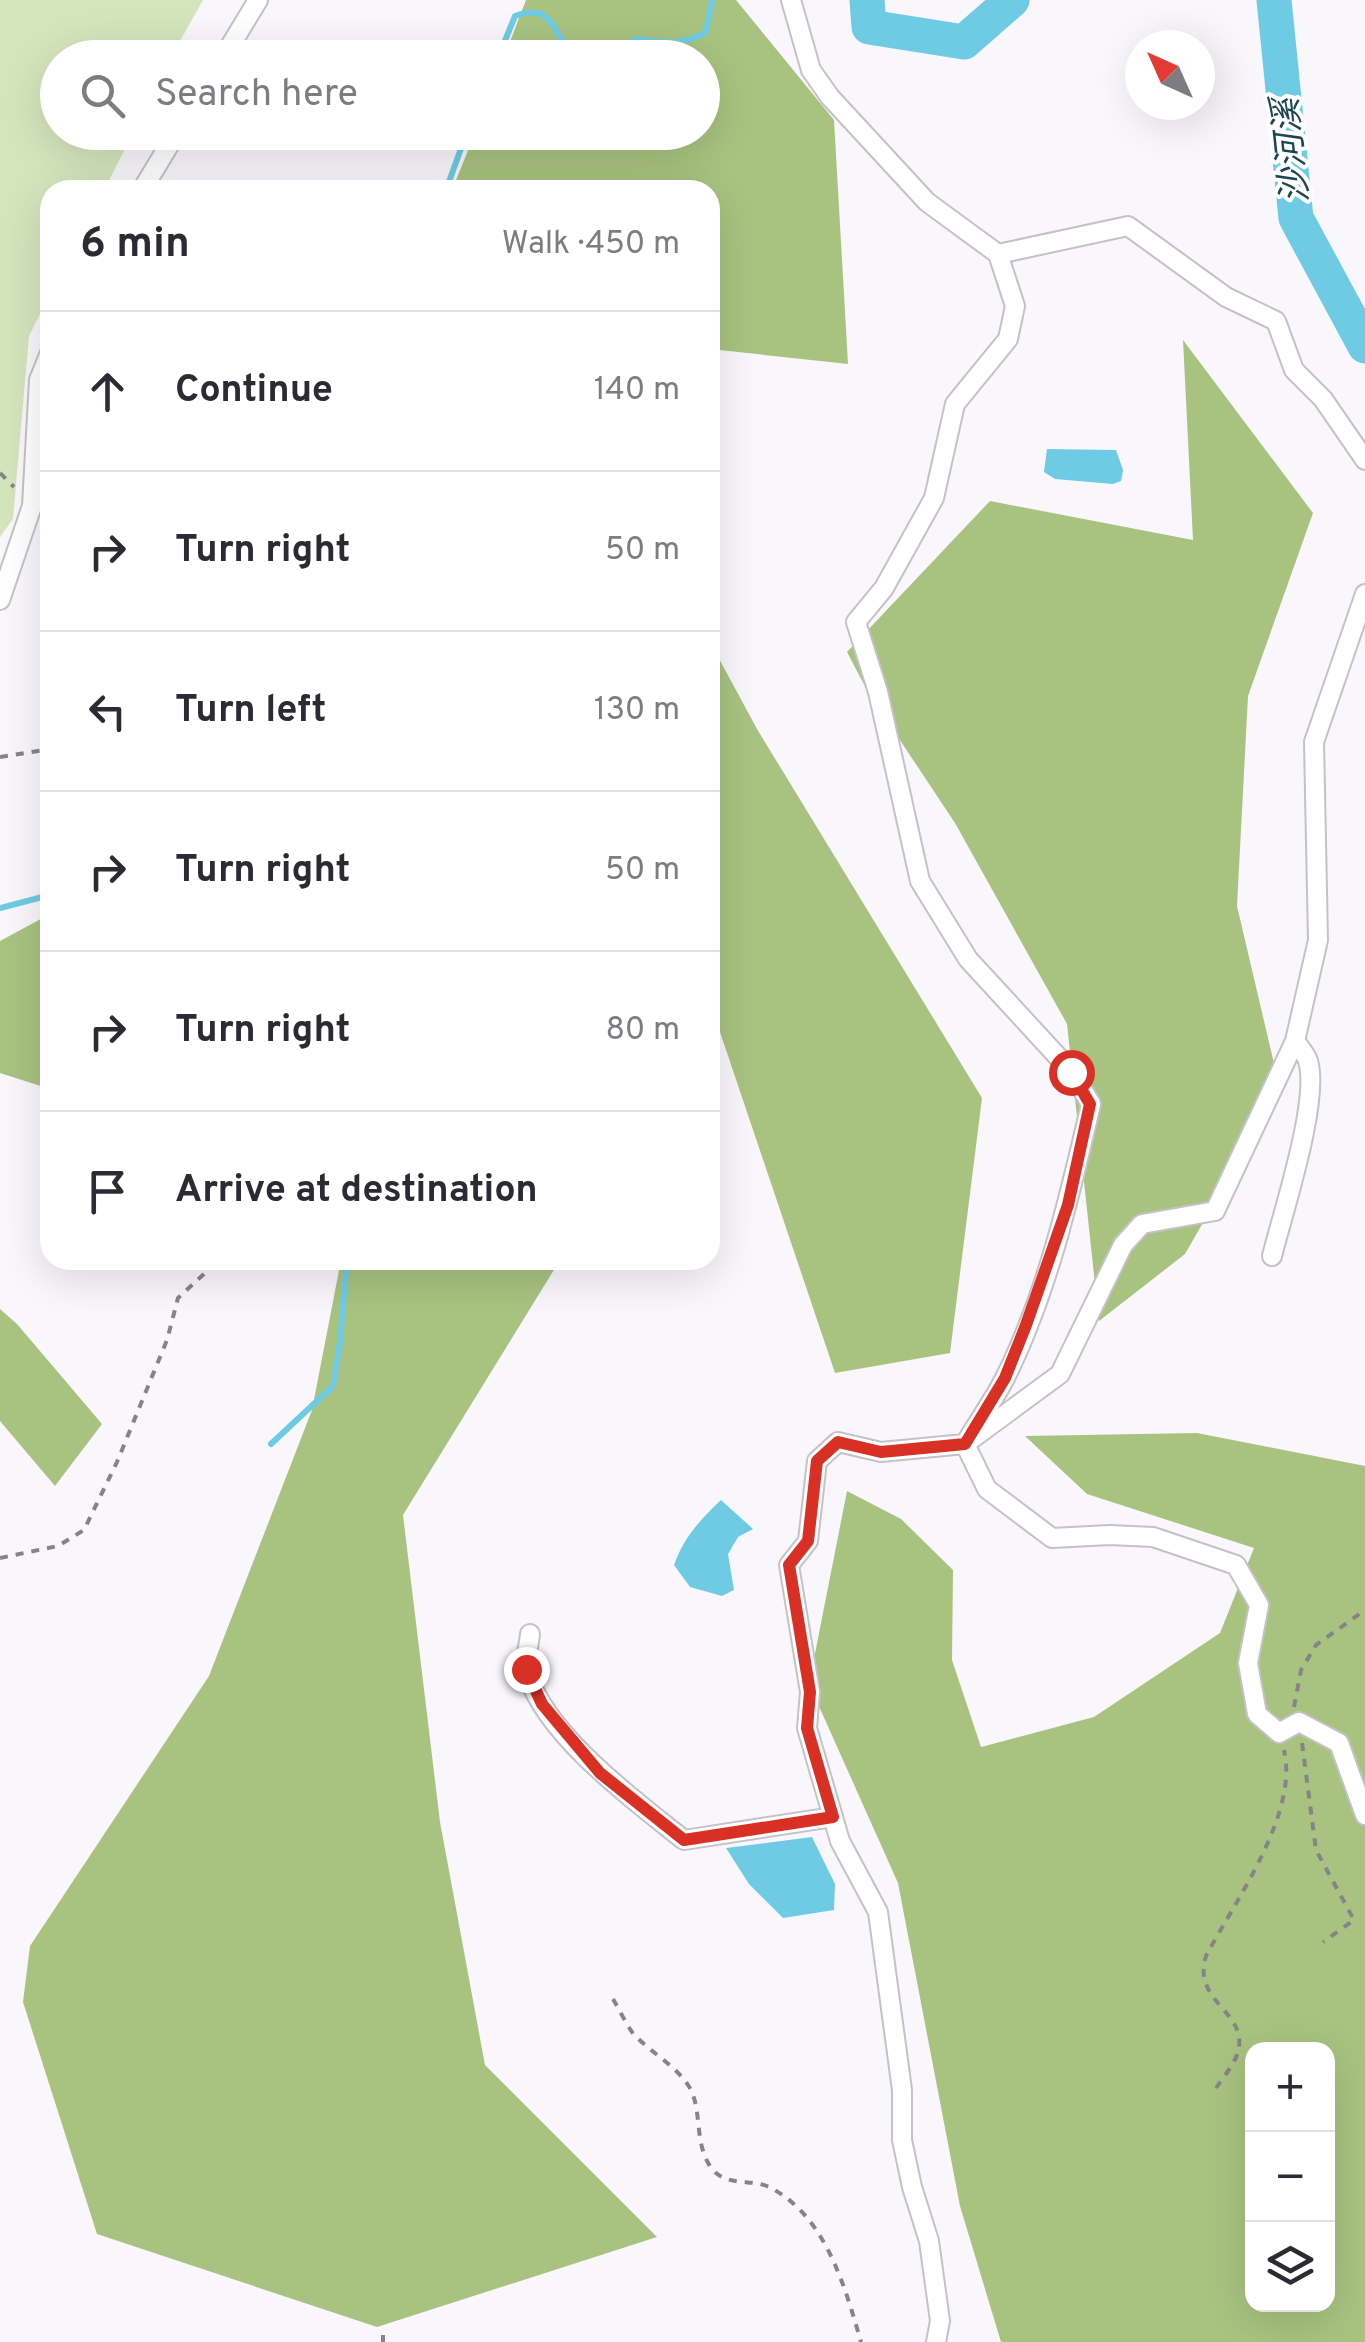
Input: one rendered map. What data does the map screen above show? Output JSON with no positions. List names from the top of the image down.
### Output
{
  "water": ["沙河溪"],
  "north": "top left",
  "page": {
    "search": "Search here",
    "heading": ["6 min", "Walk · 450 m"],
    "list": [
      ["Continue", "140 m"],
      ["Turn right", "50 m"],
      ["Turn left", "130 m"],
      ["Turn right", "50 m"],
      ["Turn right", "80 m"],
      "Arrive at destination"
    ],
    "map_buttons": ["+", "−"]
  }
}
